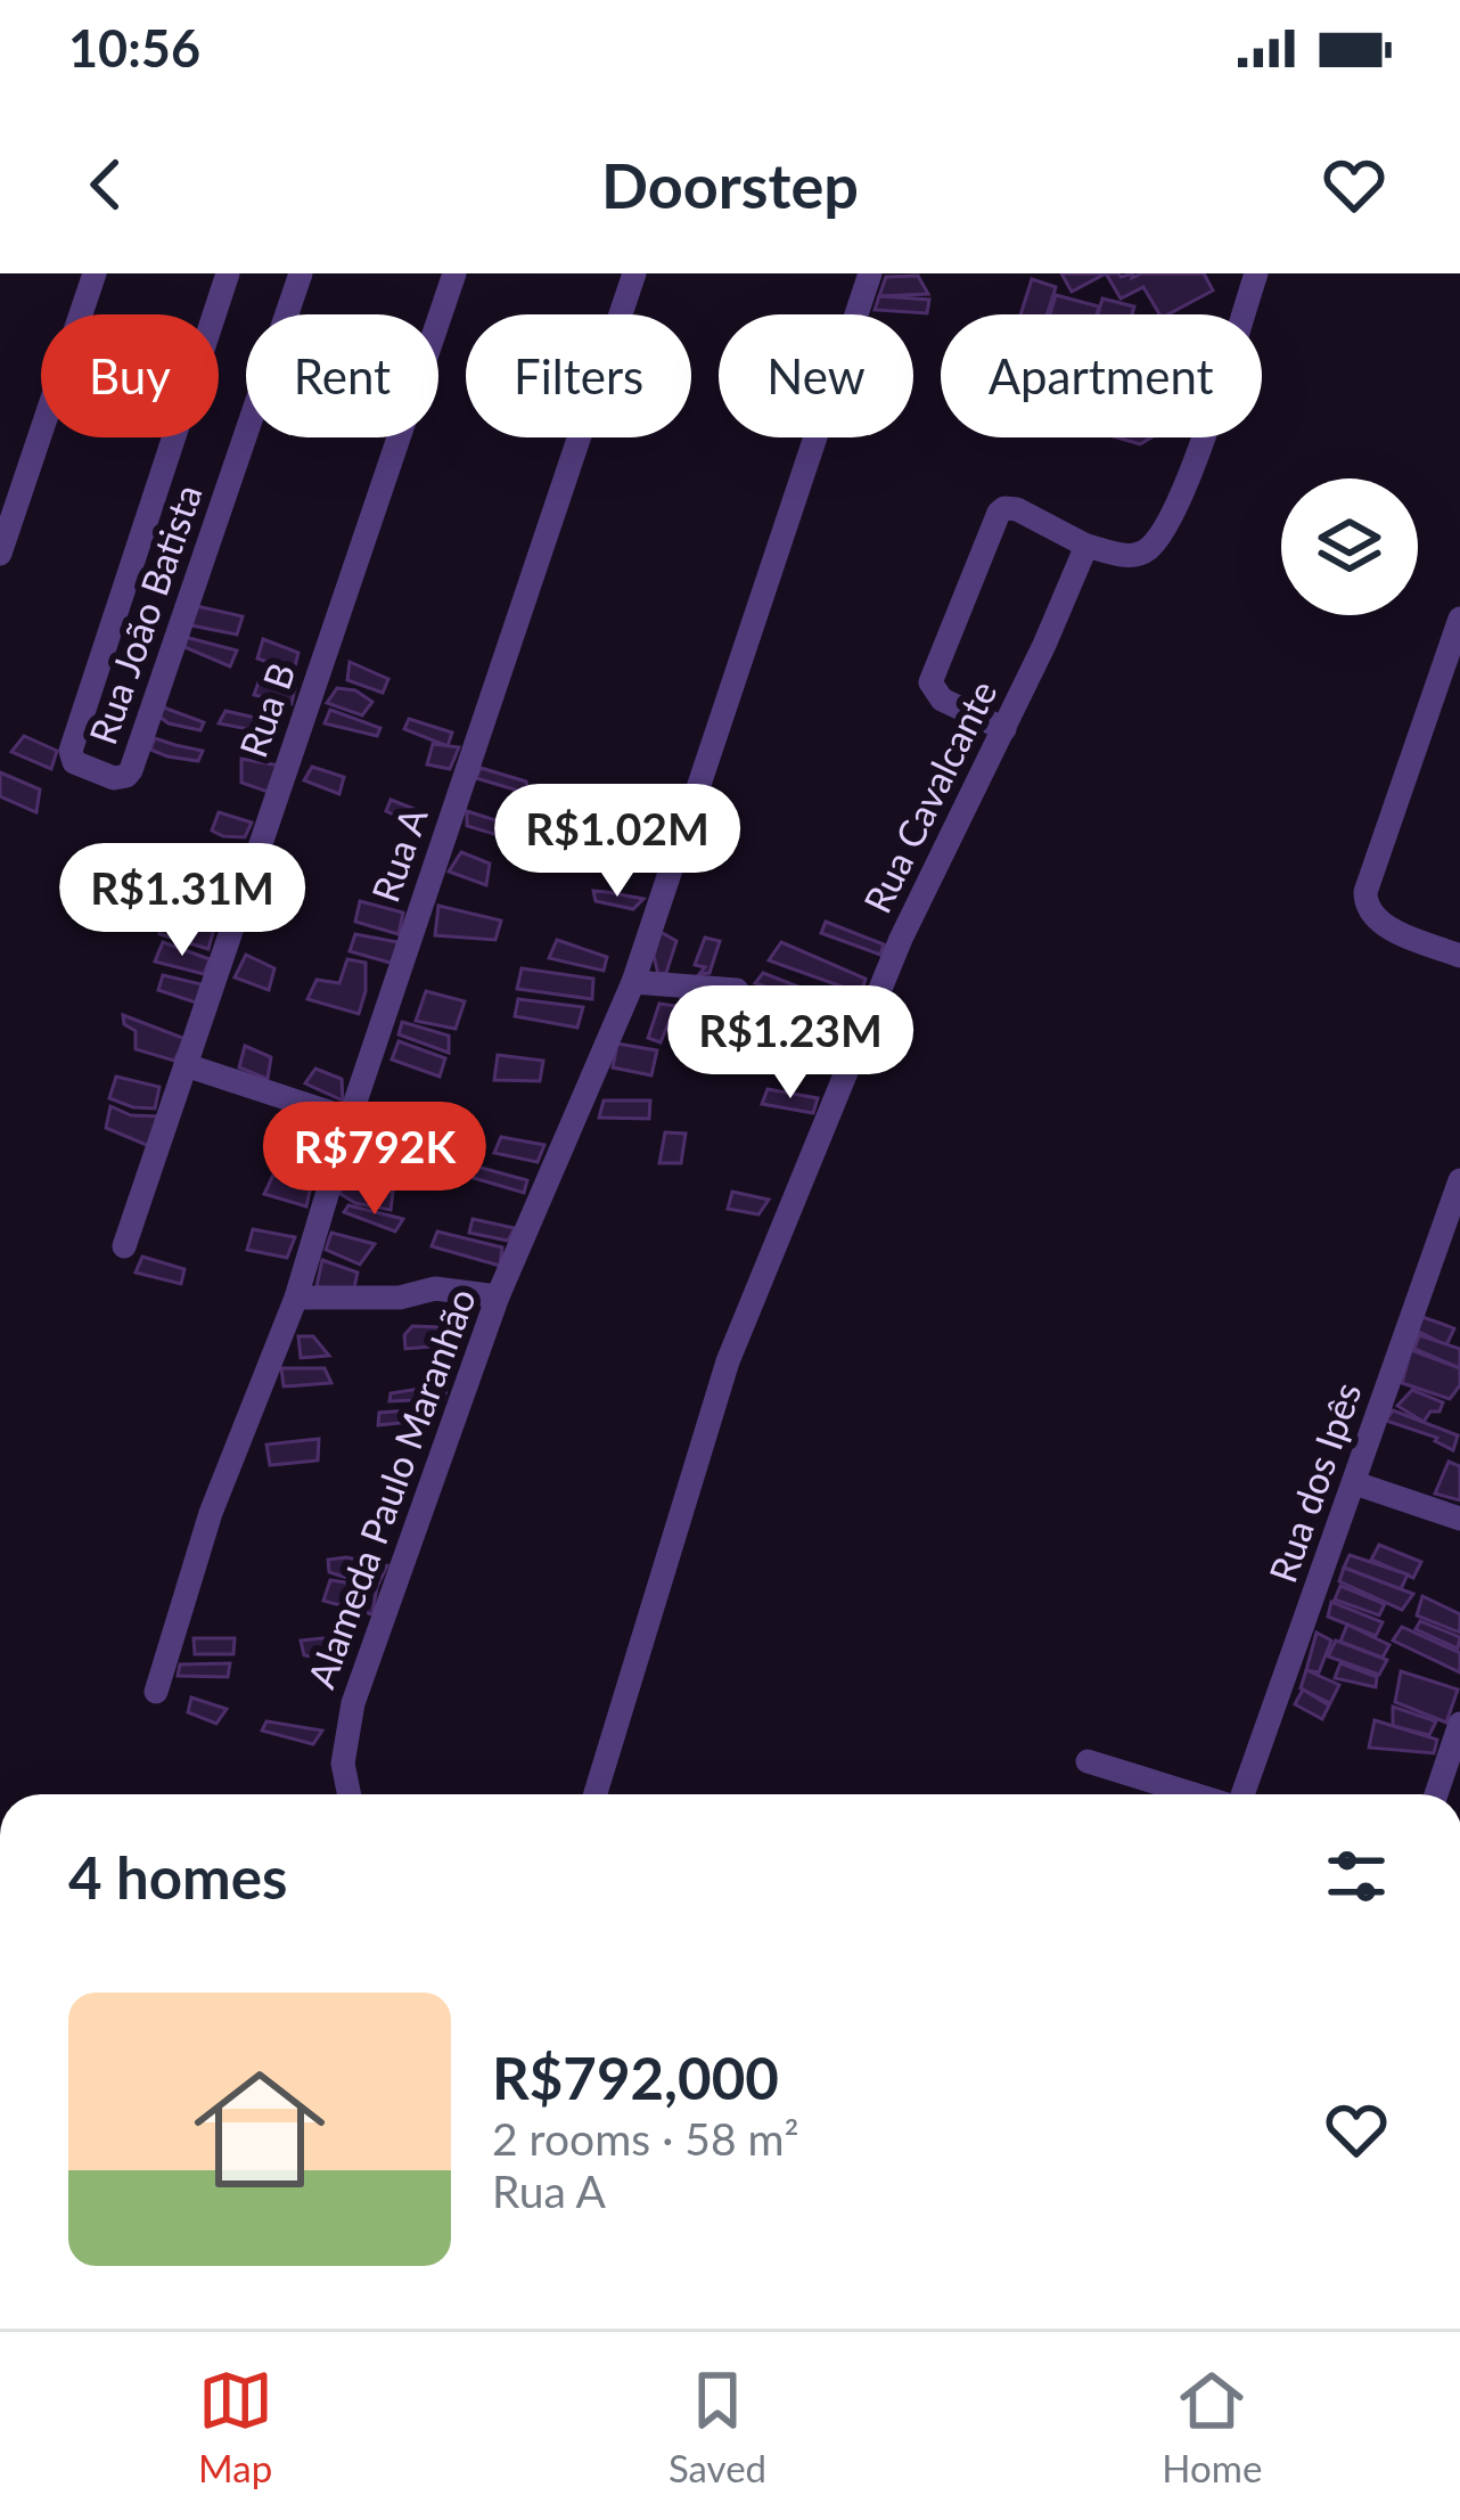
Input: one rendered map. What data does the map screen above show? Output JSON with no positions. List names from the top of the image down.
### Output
{
  "streets": {
    "street": [
      "Rua João Batista",
      "Rua B",
      "Rua Cavalcante",
      "Rua A",
      "Rua dos Ipês",
      "Alameda Paulo Maranhão"
    ]
  },
  "page": {
    "status": "10:56",
    "header": "Doorstep",
    "chip": [
      "Buy",
      "Rent",
      "Filters",
      "New",
      "Apartment"
    ],
    "price": [
      "R$1.02M",
      "R$1.31M",
      "R$1.23M",
      "R$792K"
    ],
    "heading": "4 homes",
    "list": [
      {
        "name": "R$792,000",
        "note": "2 rooms · 58 m² · Rua A"
      }
    ],
    "tabs": ["Map", "Saved", "Home"]
  }
}
